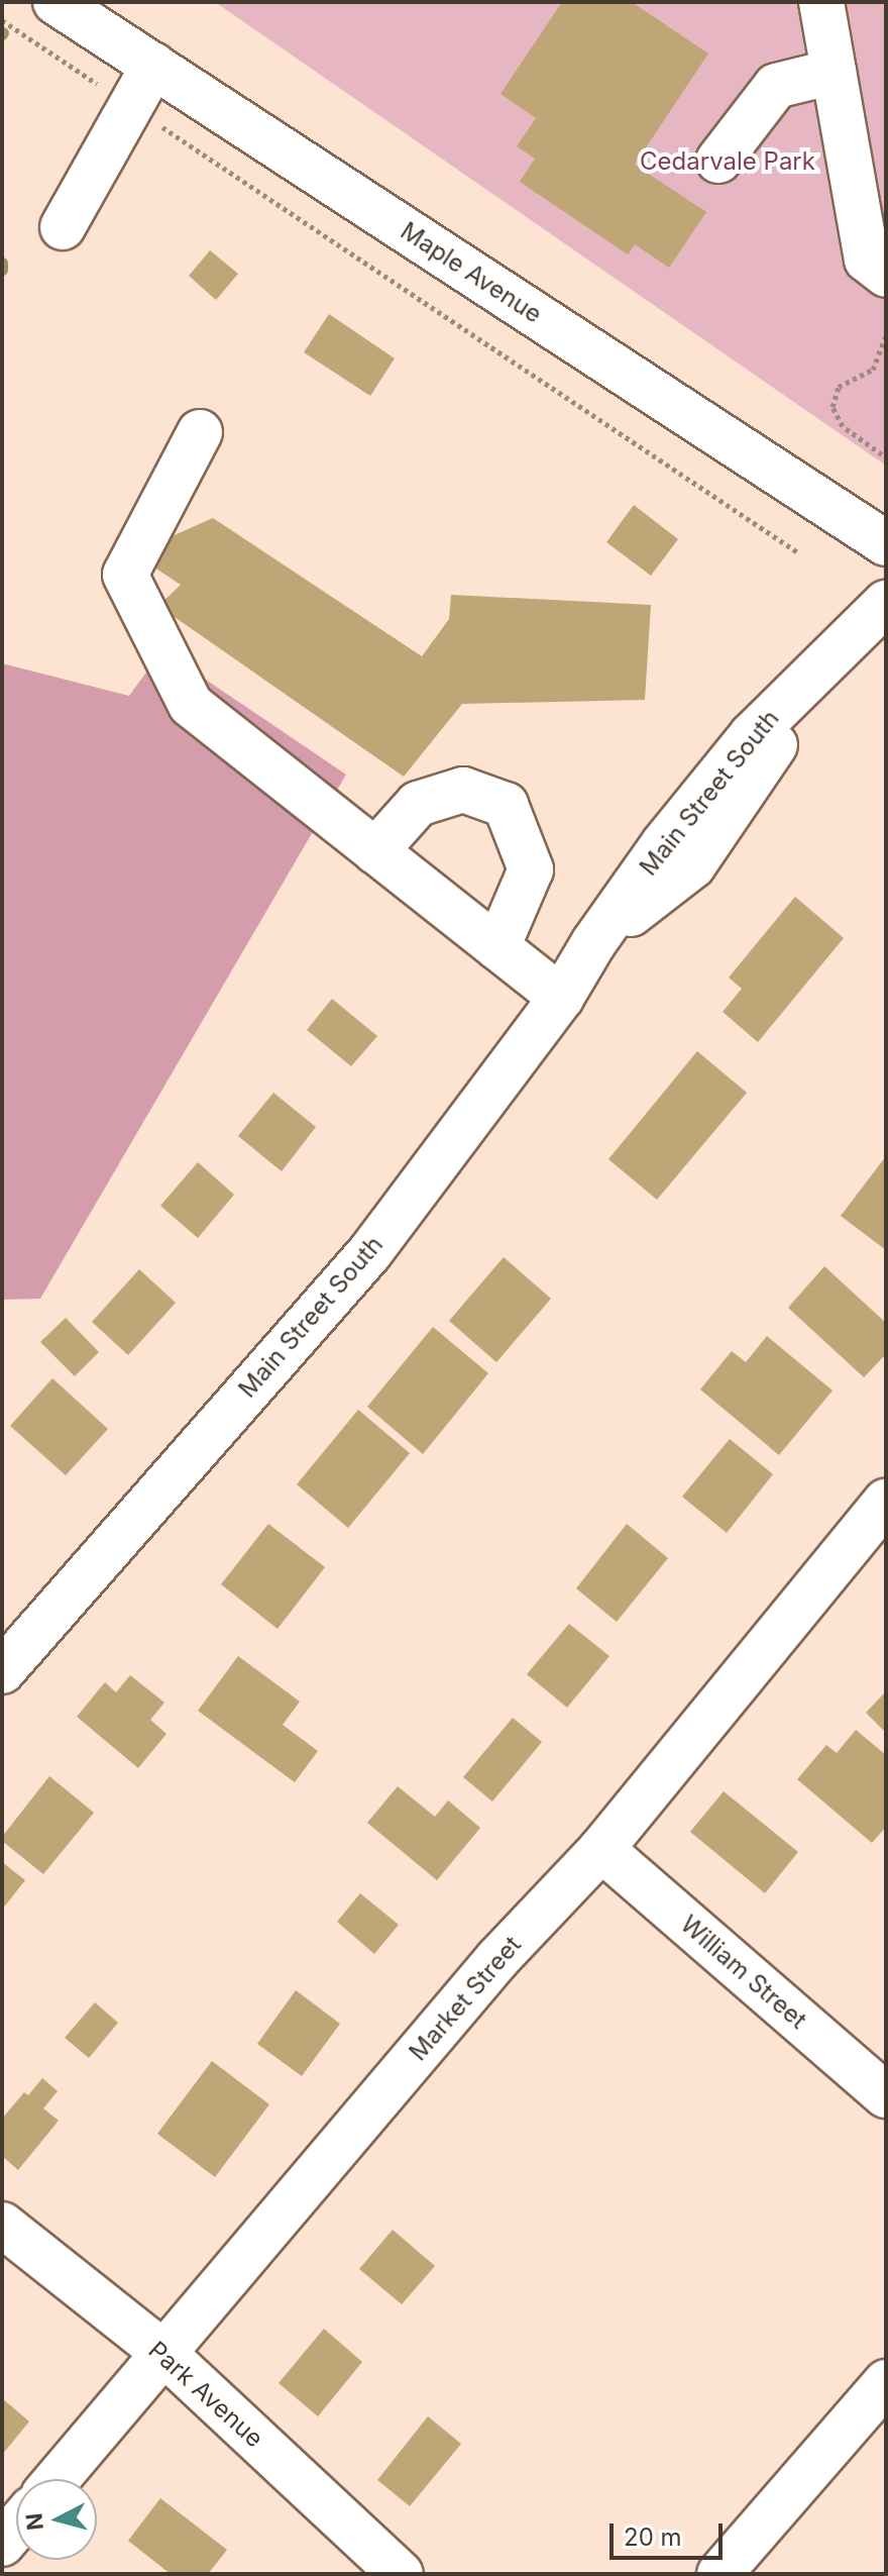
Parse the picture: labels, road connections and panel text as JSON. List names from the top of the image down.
{
  "streets": {
    "street": [
      "Maple Avenue",
      "Main Street South",
      "William Street",
      "Market Street",
      "Park Avenue"
    ]
  },
  "crossings": [
    ["William Street", "Market Street"],
    ["Market Street", "Park Avenue"]
  ],
  "parks": ["Cedarvale Park"],
  "scale_bar": "20 m",
  "north": "left"
}
